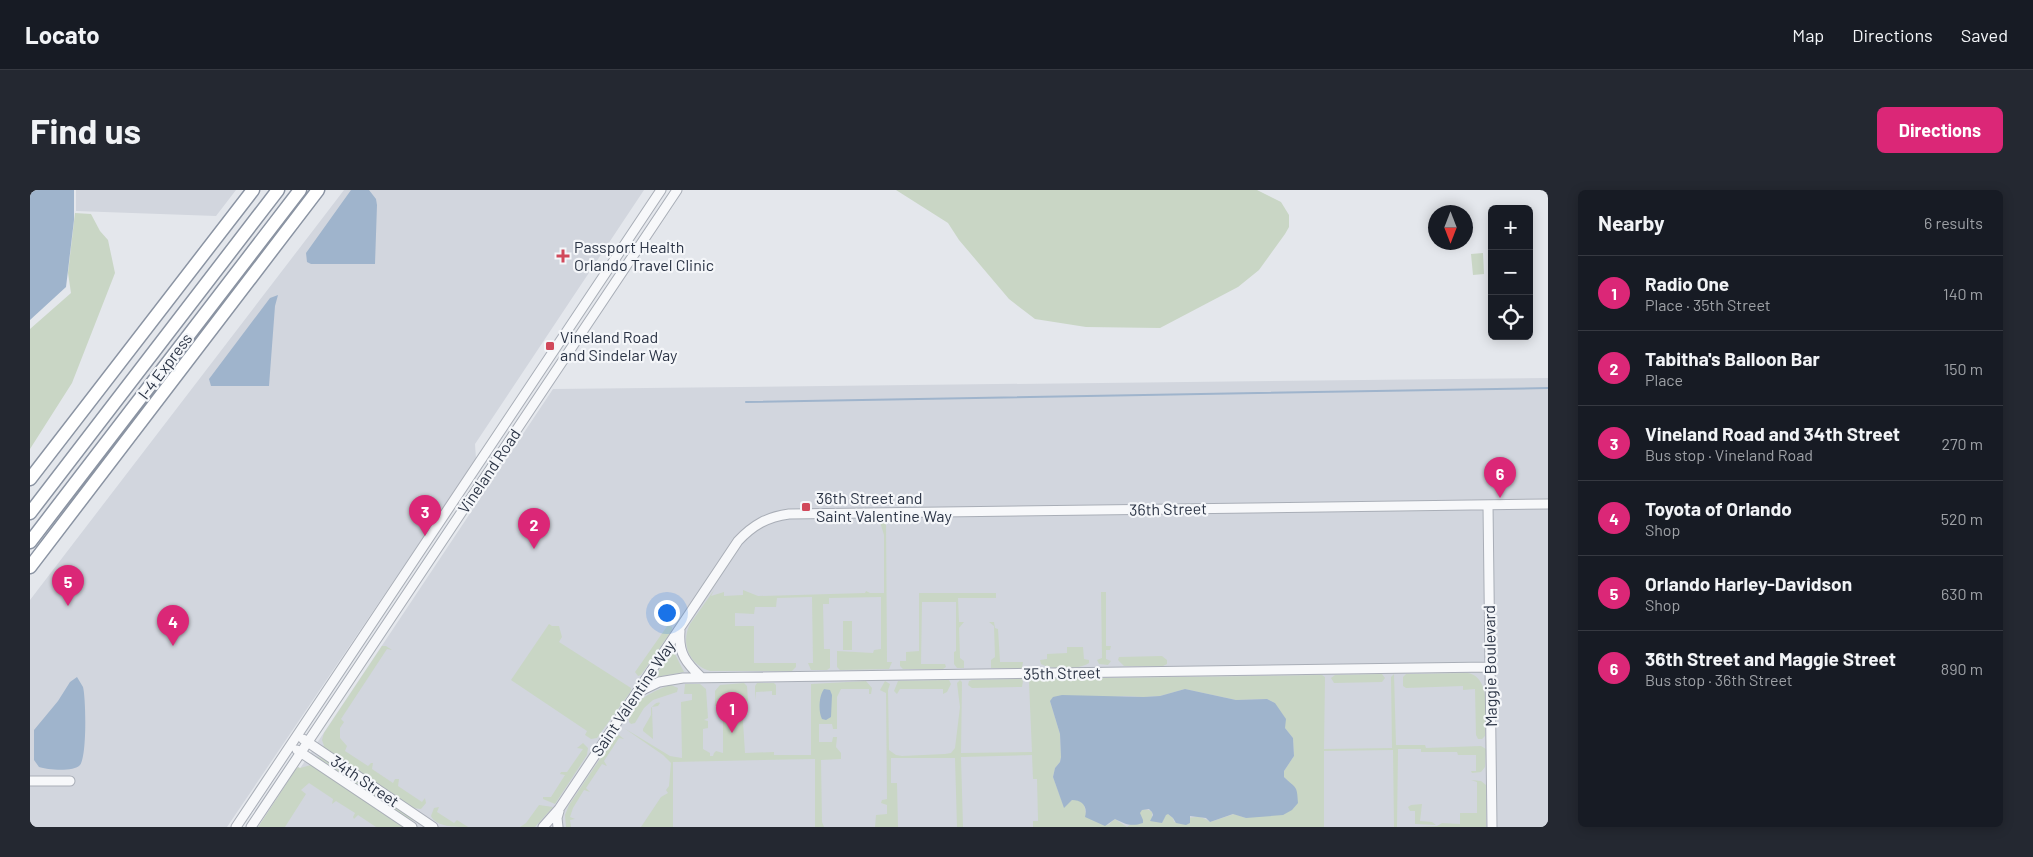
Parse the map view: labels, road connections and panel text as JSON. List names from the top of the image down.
{
  "streets": {
    "highway": ["I-4 Express"],
    "street": [
      "Vineland Road",
      "36th Street",
      "Maggie Boulevard",
      "35th Street",
      "Saint Valentine Way",
      "34th Street"
    ]
  },
  "crossings": [
    ["Vineland Road", "34th Street"],
    ["36th Street", "Maggie Boulevard"],
    ["36th Street", "Saint Valentine Way"],
    ["Maggie Boulevard", "35th Street"],
    ["35th Street", "Saint Valentine Way"]
  ],
  "places": {
    "health": ["Passport Health Orlando Travel Clinic"],
    "transit": ["Vineland Road and Sindelar Way", "36th Street and Saint Valentine Way"]
  },
  "north": "bottom",
  "page": {
    "header": "Locato",
    "nav": ["Map", "Directions", "Saved"],
    "buttons": "Directions",
    "title": "Find us",
    "heading": ["Nearby", "6 results"],
    "map_buttons": ["+", "−"],
    "list": [
      {
        "mark": "1",
        "name": "Radio One",
        "note": "Place · 35th Street",
        "value": "140 m"
      },
      {
        "mark": "2",
        "name": "Tabitha's Balloon Bar",
        "note": "Place",
        "value": "150 m"
      },
      {
        "mark": "3",
        "name": "Vineland Road and 34th Street",
        "note": "Bus stop · Vineland Road",
        "value": "270 m"
      },
      {
        "mark": "4",
        "name": "Toyota of Orlando",
        "note": "Shop",
        "value": "520 m"
      },
      {
        "mark": "5",
        "name": "Orlando Harley-Davidson",
        "note": "Shop",
        "value": "630 m"
      },
      {
        "mark": "6",
        "name": "36th Street and Maggie Street",
        "note": "Bus stop · 36th Street",
        "value": "890 m"
      }
    ],
    "pins": [
      "6",
      "3",
      "2",
      "5",
      "4",
      "1"
    ]
  }
}
